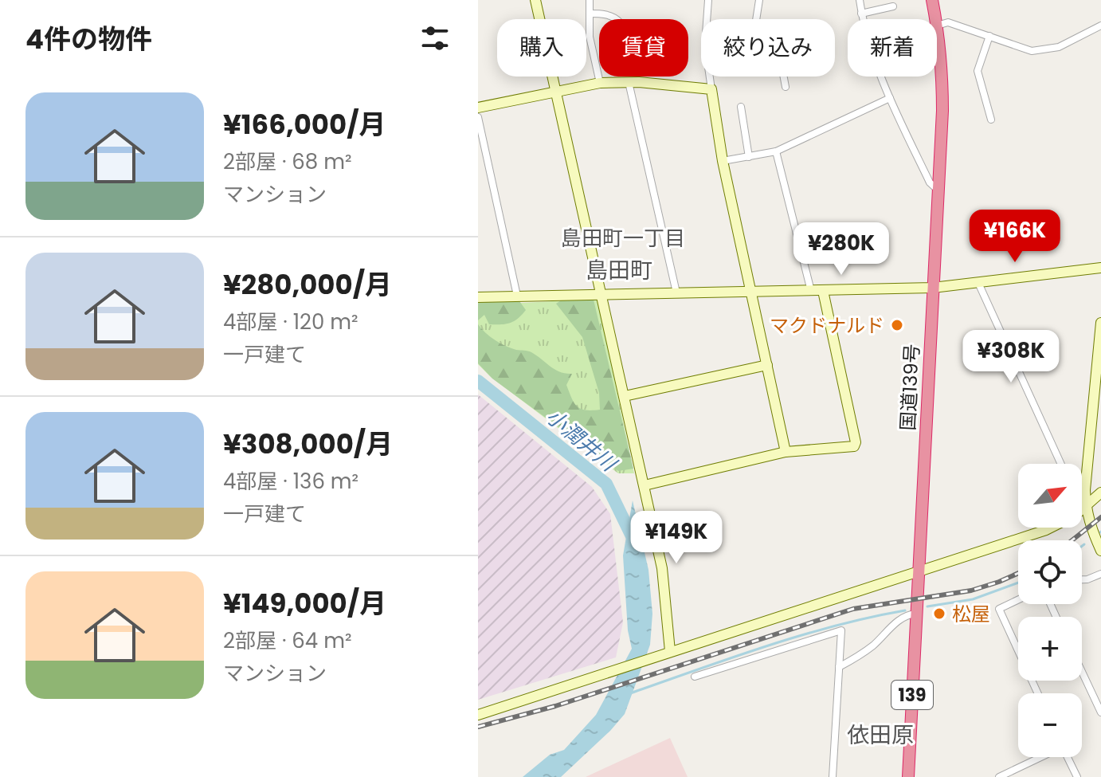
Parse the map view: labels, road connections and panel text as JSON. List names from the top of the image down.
{
  "streets": {
    "highway": ["国道139号", "139"]
  },
  "districts": ["島田町一丁目", "島田町", "依田原"],
  "water": ["小潤井川"],
  "places": ["マクドナルド", "松屋"],
  "north": "top right",
  "page": {
    "heading": "4件の物件",
    "chip": [
      "購入",
      "賃貸",
      "絞り込み",
      "新着"
    ],
    "list": [
      {
        "name": "¥166,000/月",
        "note": "2部屋 · 68 m² · マンション"
      },
      {
        "name": "¥280,000/月",
        "note": "4部屋 · 120 m² · 一戸建て"
      },
      {
        "name": "¥308,000/月",
        "note": "4部屋 · 136 m² · 一戸建て"
      },
      {
        "name": "¥149,000/月",
        "note": "2部屋 · 64 m² · マンション"
      }
    ],
    "price": [
      "¥166K",
      "¥280K",
      "¥308K",
      "¥149K"
    ],
    "map_buttons": ["+", "−"]
  }
}
